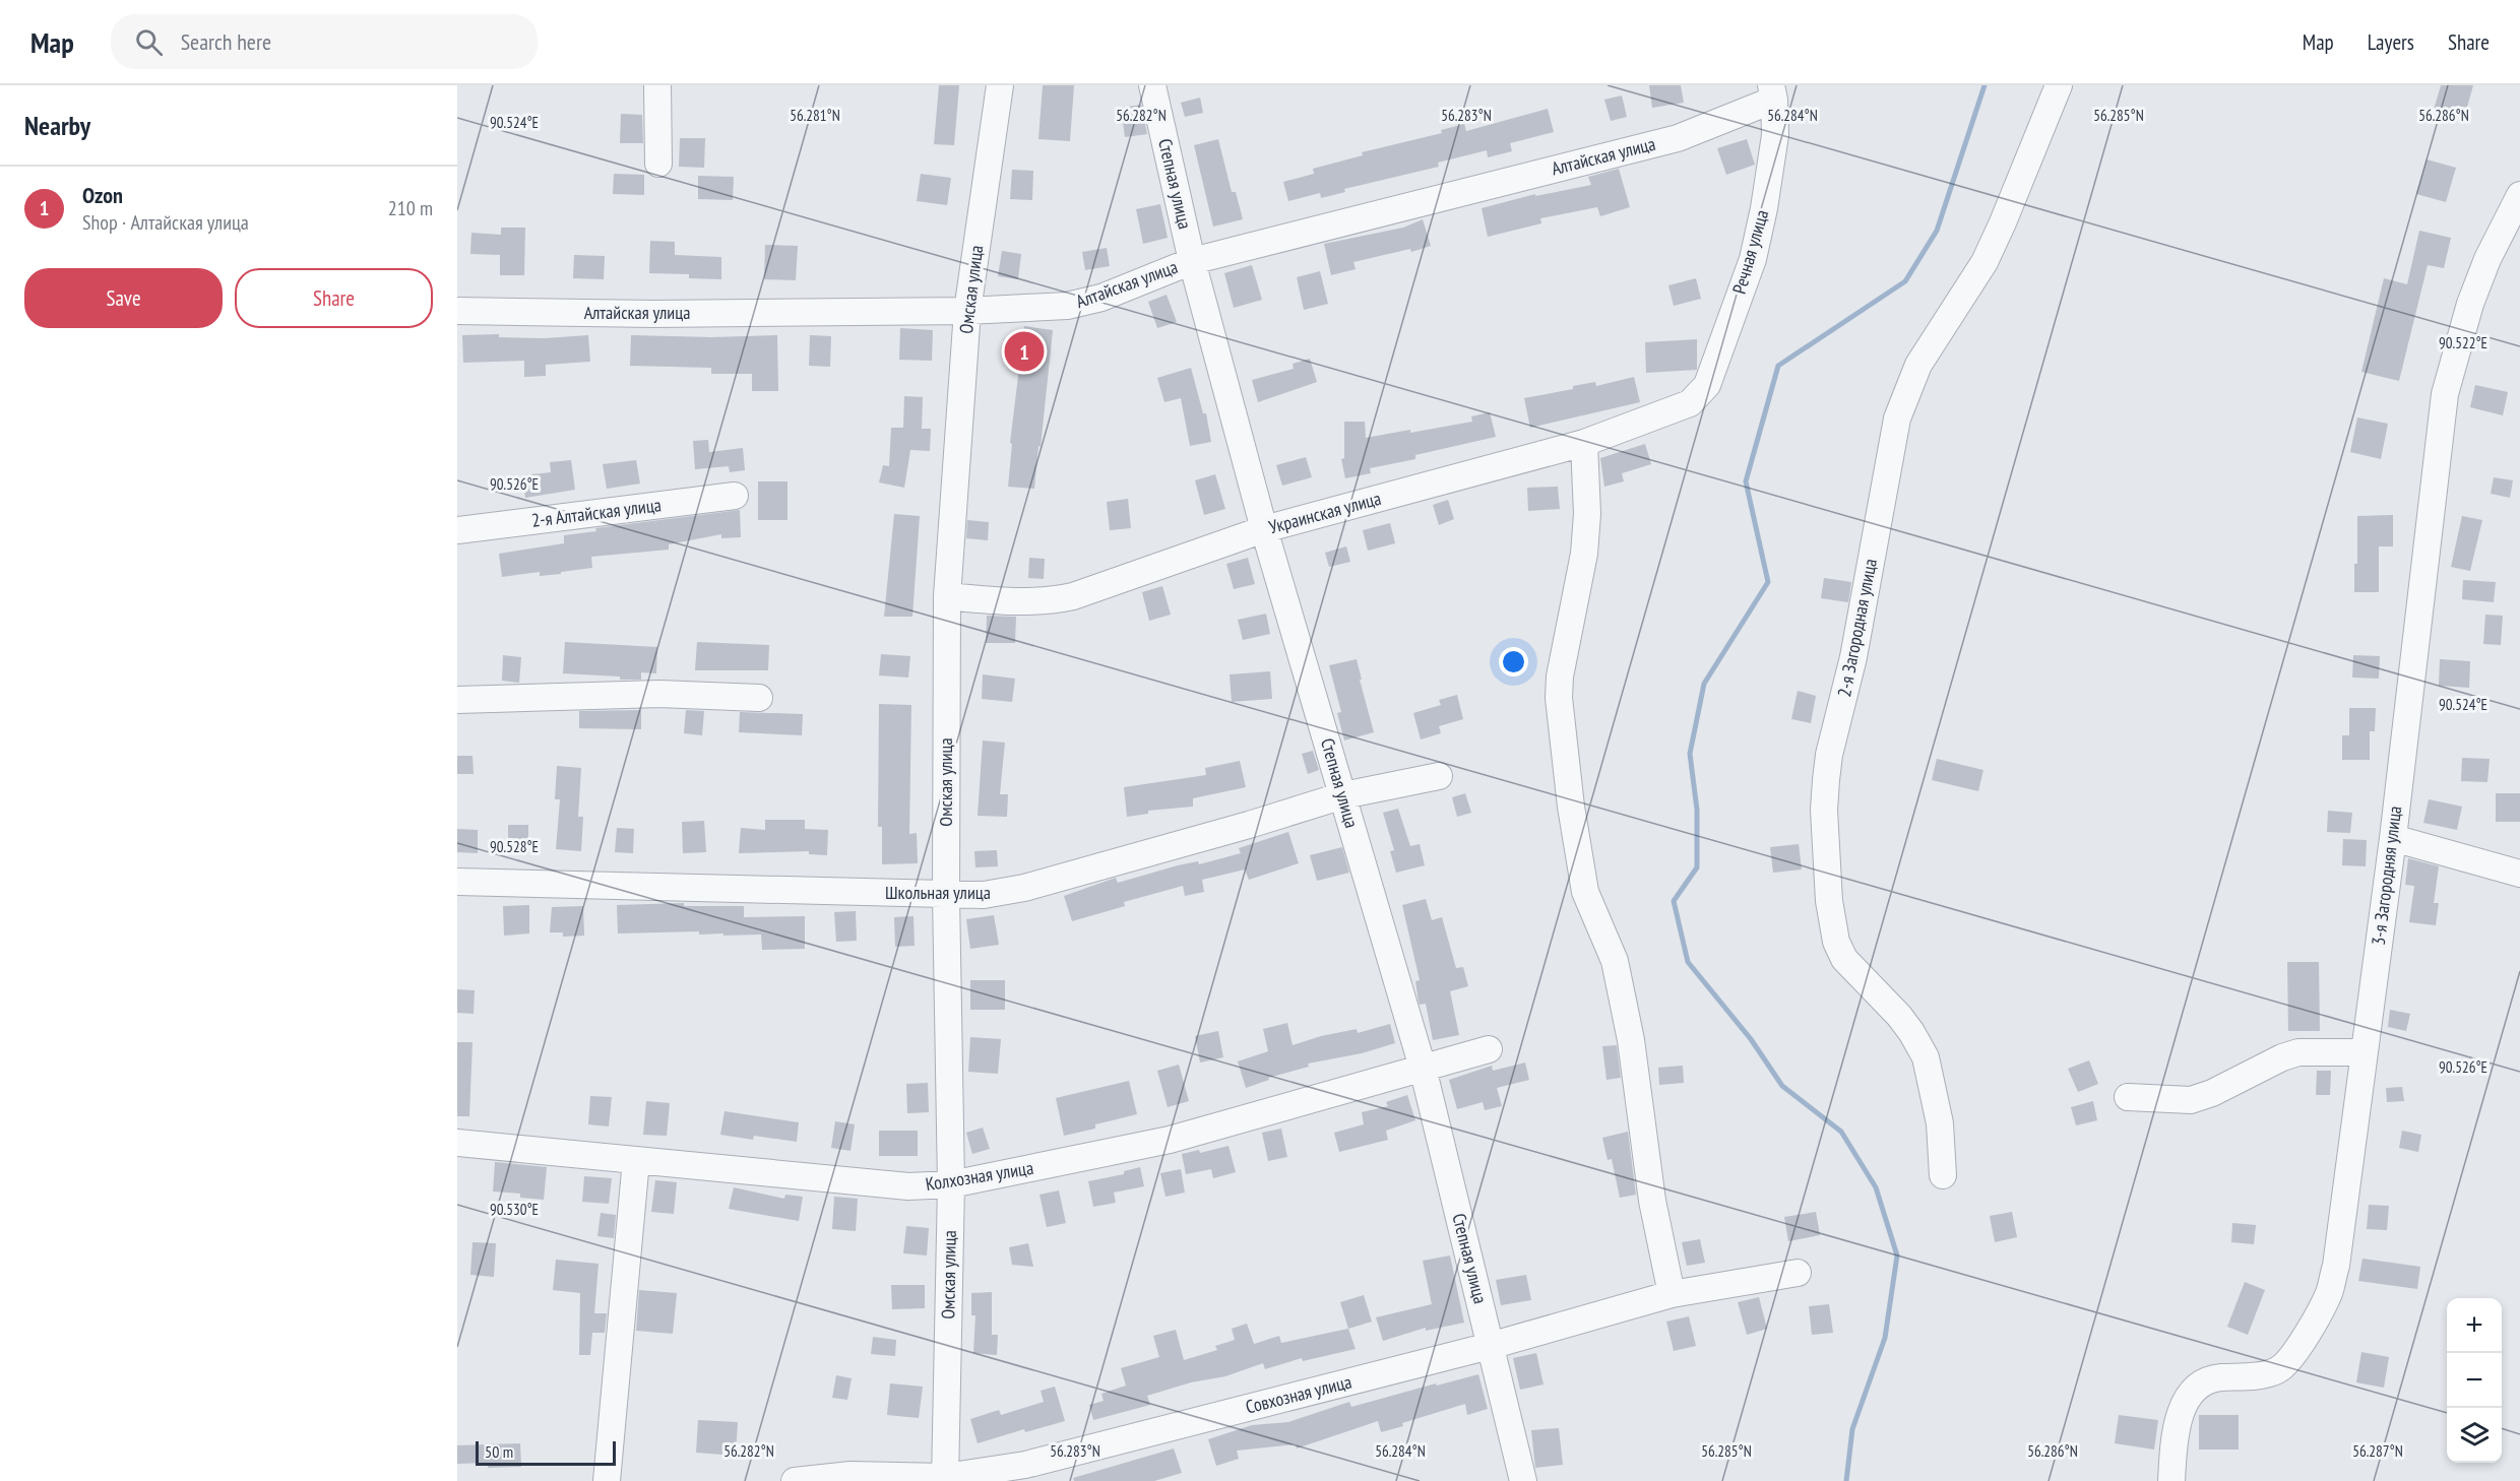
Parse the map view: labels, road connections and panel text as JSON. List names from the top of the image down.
{
  "streets": {
    "street": [
      "Алтайская улица",
      "Степная улица",
      "Речная улица",
      "Омская улица",
      "2-я Алтайская улица",
      "Украинская улица",
      "2-я Загородная улица",
      "3-я Загородняя улица",
      "Школьная улица",
      "Колхозная улица",
      "Совхозная улица"
    ]
  },
  "crossings": [
    ["Алтайская улица", "Степная улица"],
    ["Алтайская улица", "Речная улица"],
    ["Алтайская улица", "Омская улица"],
    ["Степная улица", "Украинская улица"],
    ["Степная улица", "Школьная улица"],
    ["Степная улица", "Колхозная улица"],
    ["Степная улица", "Совхозная улица"],
    ["Речная улица", "Украинская улица"],
    ["Омская улица", "Украинская улица"],
    ["Омская улица", "Школьная улица"],
    ["Омская улица", "Колхозная улица"],
    ["Омская улица", "Совхозная улица"]
  ],
  "scale_bar": "50 m",
  "page": {
    "header": "Map",
    "search": "Search here",
    "nav": ["Map", "Layers", "Share"],
    "heading": "Nearby",
    "list": [
      {
        "mark": "1",
        "name": "Ozon",
        "note": "Shop · Алтайская улица",
        "value": "210 m"
      }
    ],
    "buttons": ["Save", "Share"],
    "pins": "1",
    "map_buttons": ["+", "−"],
    "scale": "50 m"
  },
  "coordinates": [
    "56.281°N",
    "56.282°N",
    "56.283°N",
    "56.284°N",
    "56.285°N",
    "56.286°N",
    "90.524°E",
    "90.522°E",
    "90.526°E",
    "90.528°E",
    "90.530°E",
    "56.287°N"
  ]
}
